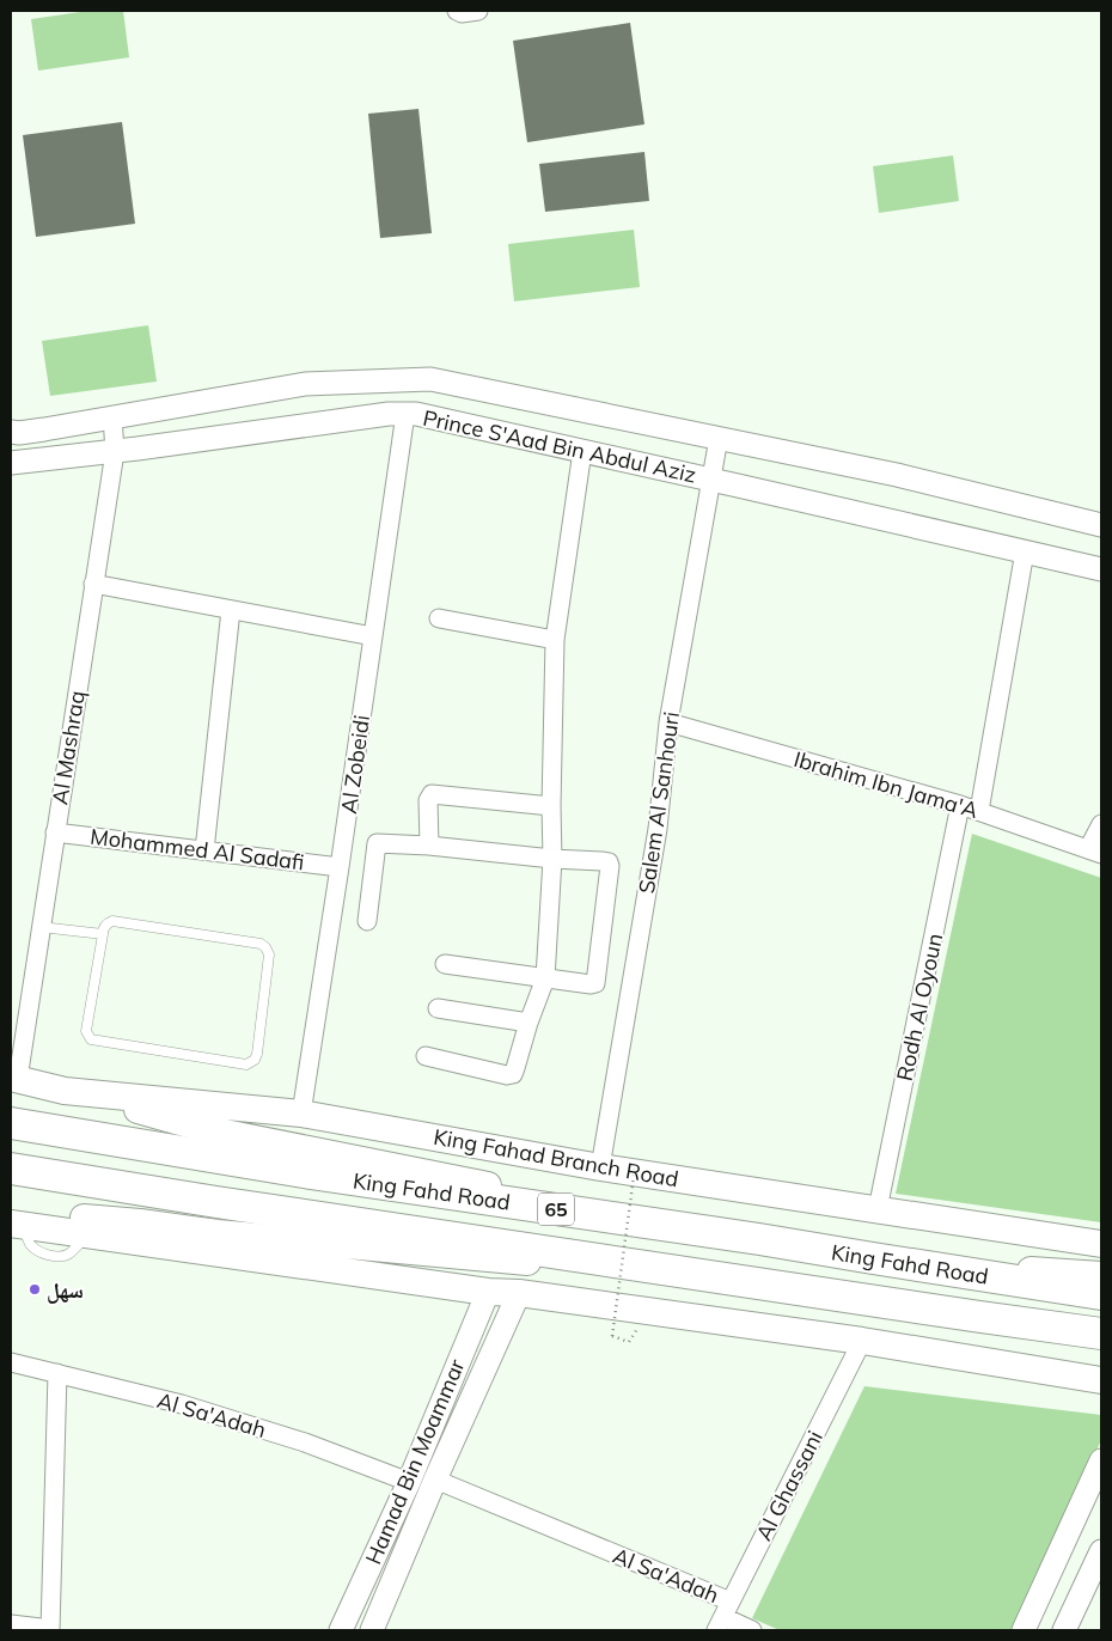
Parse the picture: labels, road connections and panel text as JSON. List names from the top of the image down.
{
  "streets": {
    "highway": ["King Fahd Road", "65"],
    "main road": ["King Fahad Branch Road"],
    "street": [
      "Prince S'Aad Bin Abdul Aziz",
      "Al Mashraq",
      "Al Zobeidi",
      "Ibrahim Ibn Jama'A",
      "Salem Al Sanhouri",
      "Mohammed Al Sadafi",
      "Rodh Al Oyoun",
      "Al Sa'Adah",
      "Hamad Bin Moammar",
      "Al Ghassani"
    ]
  },
  "crossings": [
    ["Prince S'Aad Bin Abdul Aziz", "Al Mashraq"],
    ["Prince S'Aad Bin Abdul Aziz", "Al Zobeidi"],
    ["Prince S'Aad Bin Abdul Aziz", "Salem Al Sanhouri"],
    ["Al Mashraq", "Mohammed Al Sadafi"],
    ["Al Mashraq", "King Fahad Branch Road"],
    ["Al Zobeidi", "Mohammed Al Sadafi"],
    ["Al Zobeidi", "King Fahad Branch Road"],
    ["Ibrahim Ibn Jama'A", "Salem Al Sanhouri"],
    ["Ibrahim Ibn Jama'A", "Rodh Al Oyoun"],
    ["Salem Al Sanhouri", "King Fahad Branch Road"],
    ["Rodh Al Oyoun", "King Fahad Branch Road"],
    ["Al Sa'Adah", "Hamad Bin Moammar"],
    ["Al Sa'Adah", "Al Ghassani"]
  ],
  "places": ["سهل"]
}
